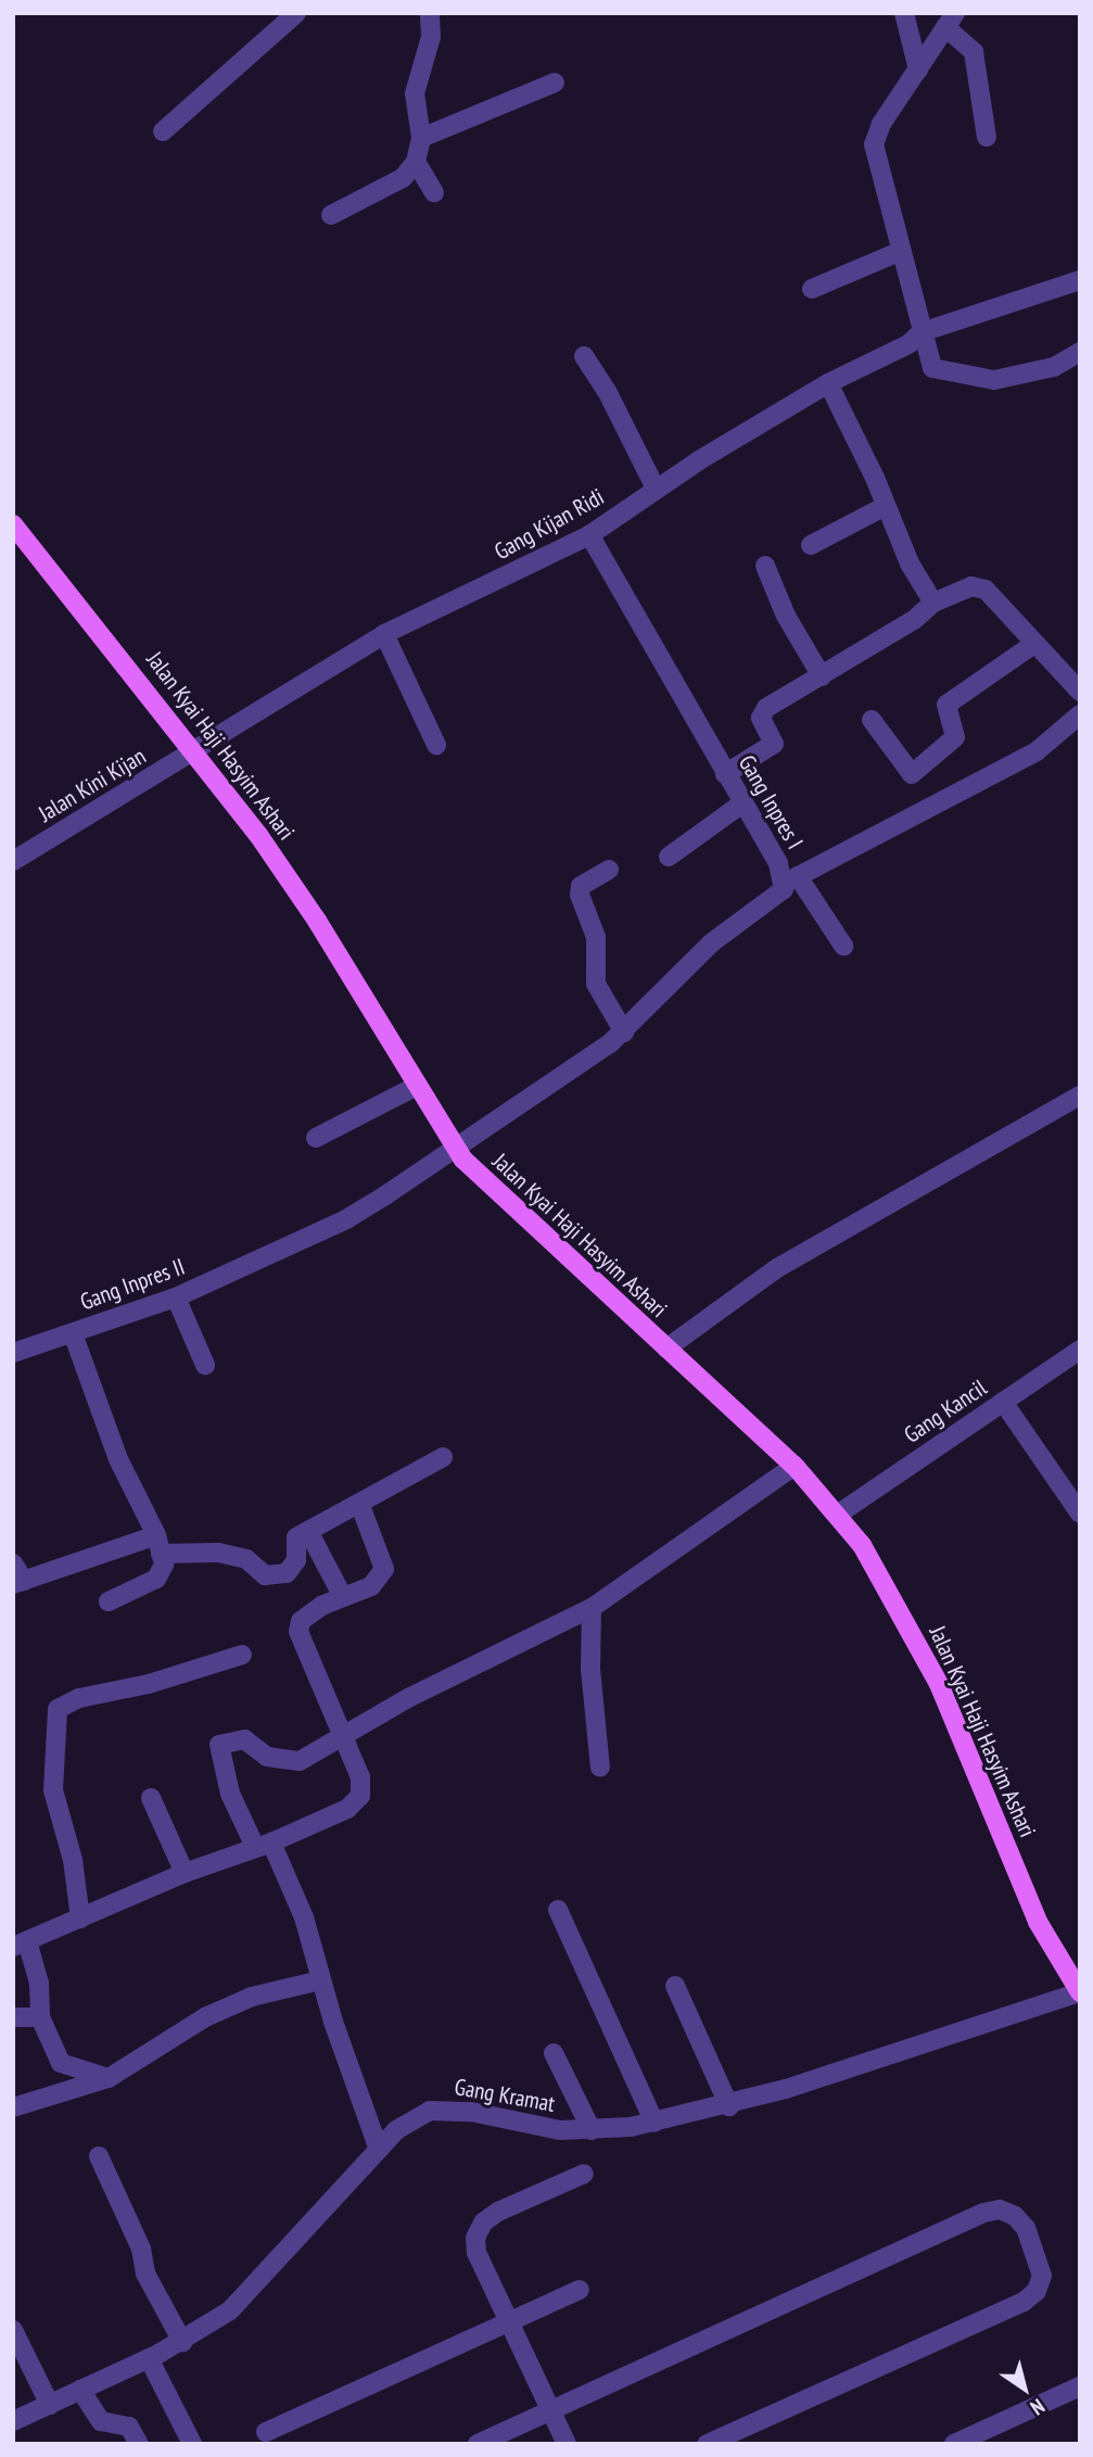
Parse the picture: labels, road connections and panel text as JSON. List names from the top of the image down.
{
  "streets": {
    "main road": ["Jalan Kyai Haji Hasyim Ashari"],
    "street": [
      "Gang Kijan Ridi",
      "Jalan Kini Kijan",
      "Gang Inpres I",
      "Gang Inpres II",
      "Gang Kancil",
      "Gang Kramat"
    ]
  },
  "crossings": [
    ["Gang Kijan Ridi", "Jalan Kyai Haji Hasyim Ashari"],
    ["Gang Kijan Ridi", "Jalan Kini Kijan"],
    ["Gang Kijan Ridi", "Gang Inpres I"],
    ["Jalan Kyai Haji Hasyim Ashari", "Jalan Kini Kijan"],
    ["Jalan Kyai Haji Hasyim Ashari", "Gang Inpres I"],
    ["Jalan Kyai Haji Hasyim Ashari", "Gang Inpres II"],
    ["Jalan Kyai Haji Hasyim Ashari", "Gang Kancil"],
    ["Jalan Kyai Haji Hasyim Ashari", "Gang Kramat"],
    ["Gang Inpres I", "Gang Inpres II"]
  ],
  "north": "bottom right"
}
